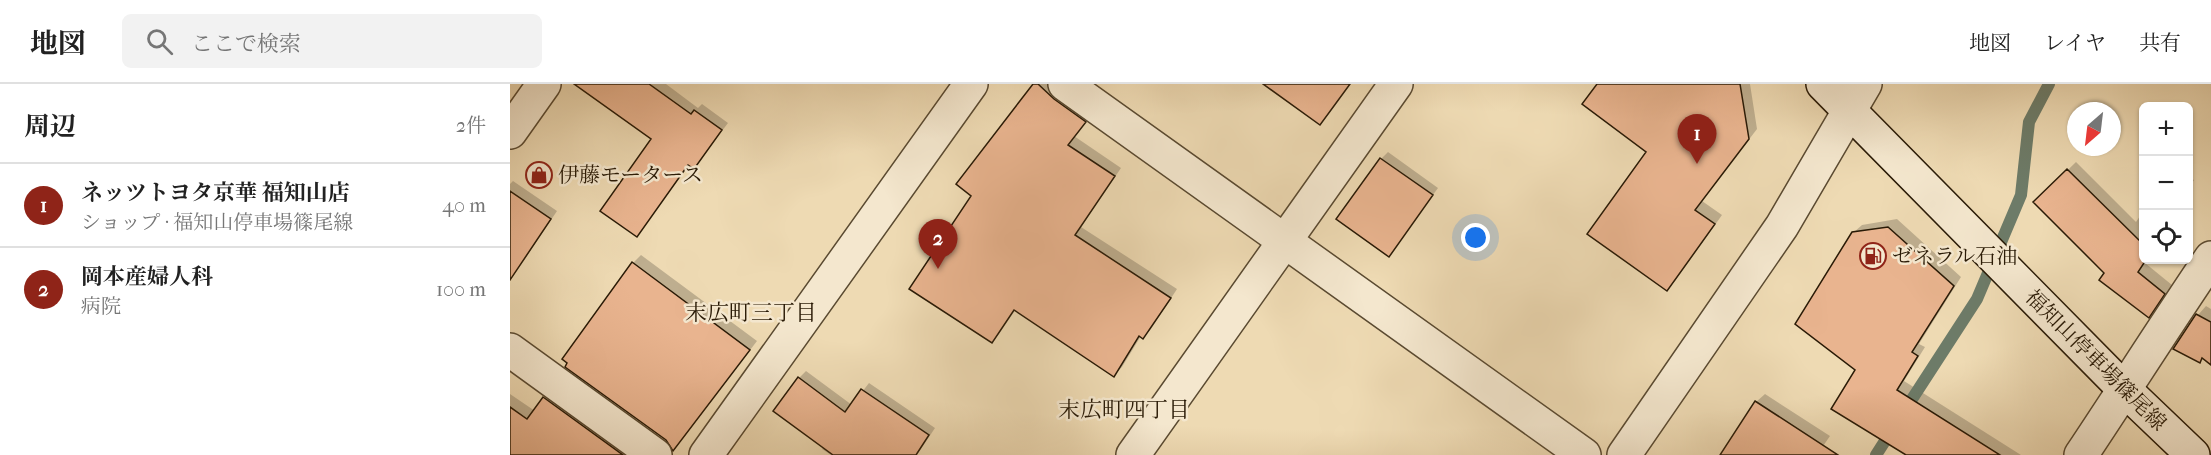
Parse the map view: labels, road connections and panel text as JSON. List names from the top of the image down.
{
  "streets": {
    "street": ["福知山停車場篠尾線"]
  },
  "districts": ["末広町三丁目", "末広町四丁目"],
  "places": {
    "shop": ["伊藤モータース"],
    "fuel station": ["ゼネラル石油"]
  },
  "north": "bottom left",
  "page": {
    "header": "地図",
    "search": "ここで検索",
    "nav": ["地図", "レイヤ", "共有"],
    "heading": ["周辺", "2件"],
    "map_buttons": ["+", "−"],
    "pins": ["1", "2"],
    "list": [
      {
        "mark": "1",
        "name": "ネッツトヨタ京華 福知山店",
        "note": "ショップ · 福知山停車場篠尾線",
        "value": "40 m"
      },
      {
        "mark": "2",
        "name": "岡本産婦人科",
        "note": "病院",
        "value": "100 m"
      }
    ]
  }
}
